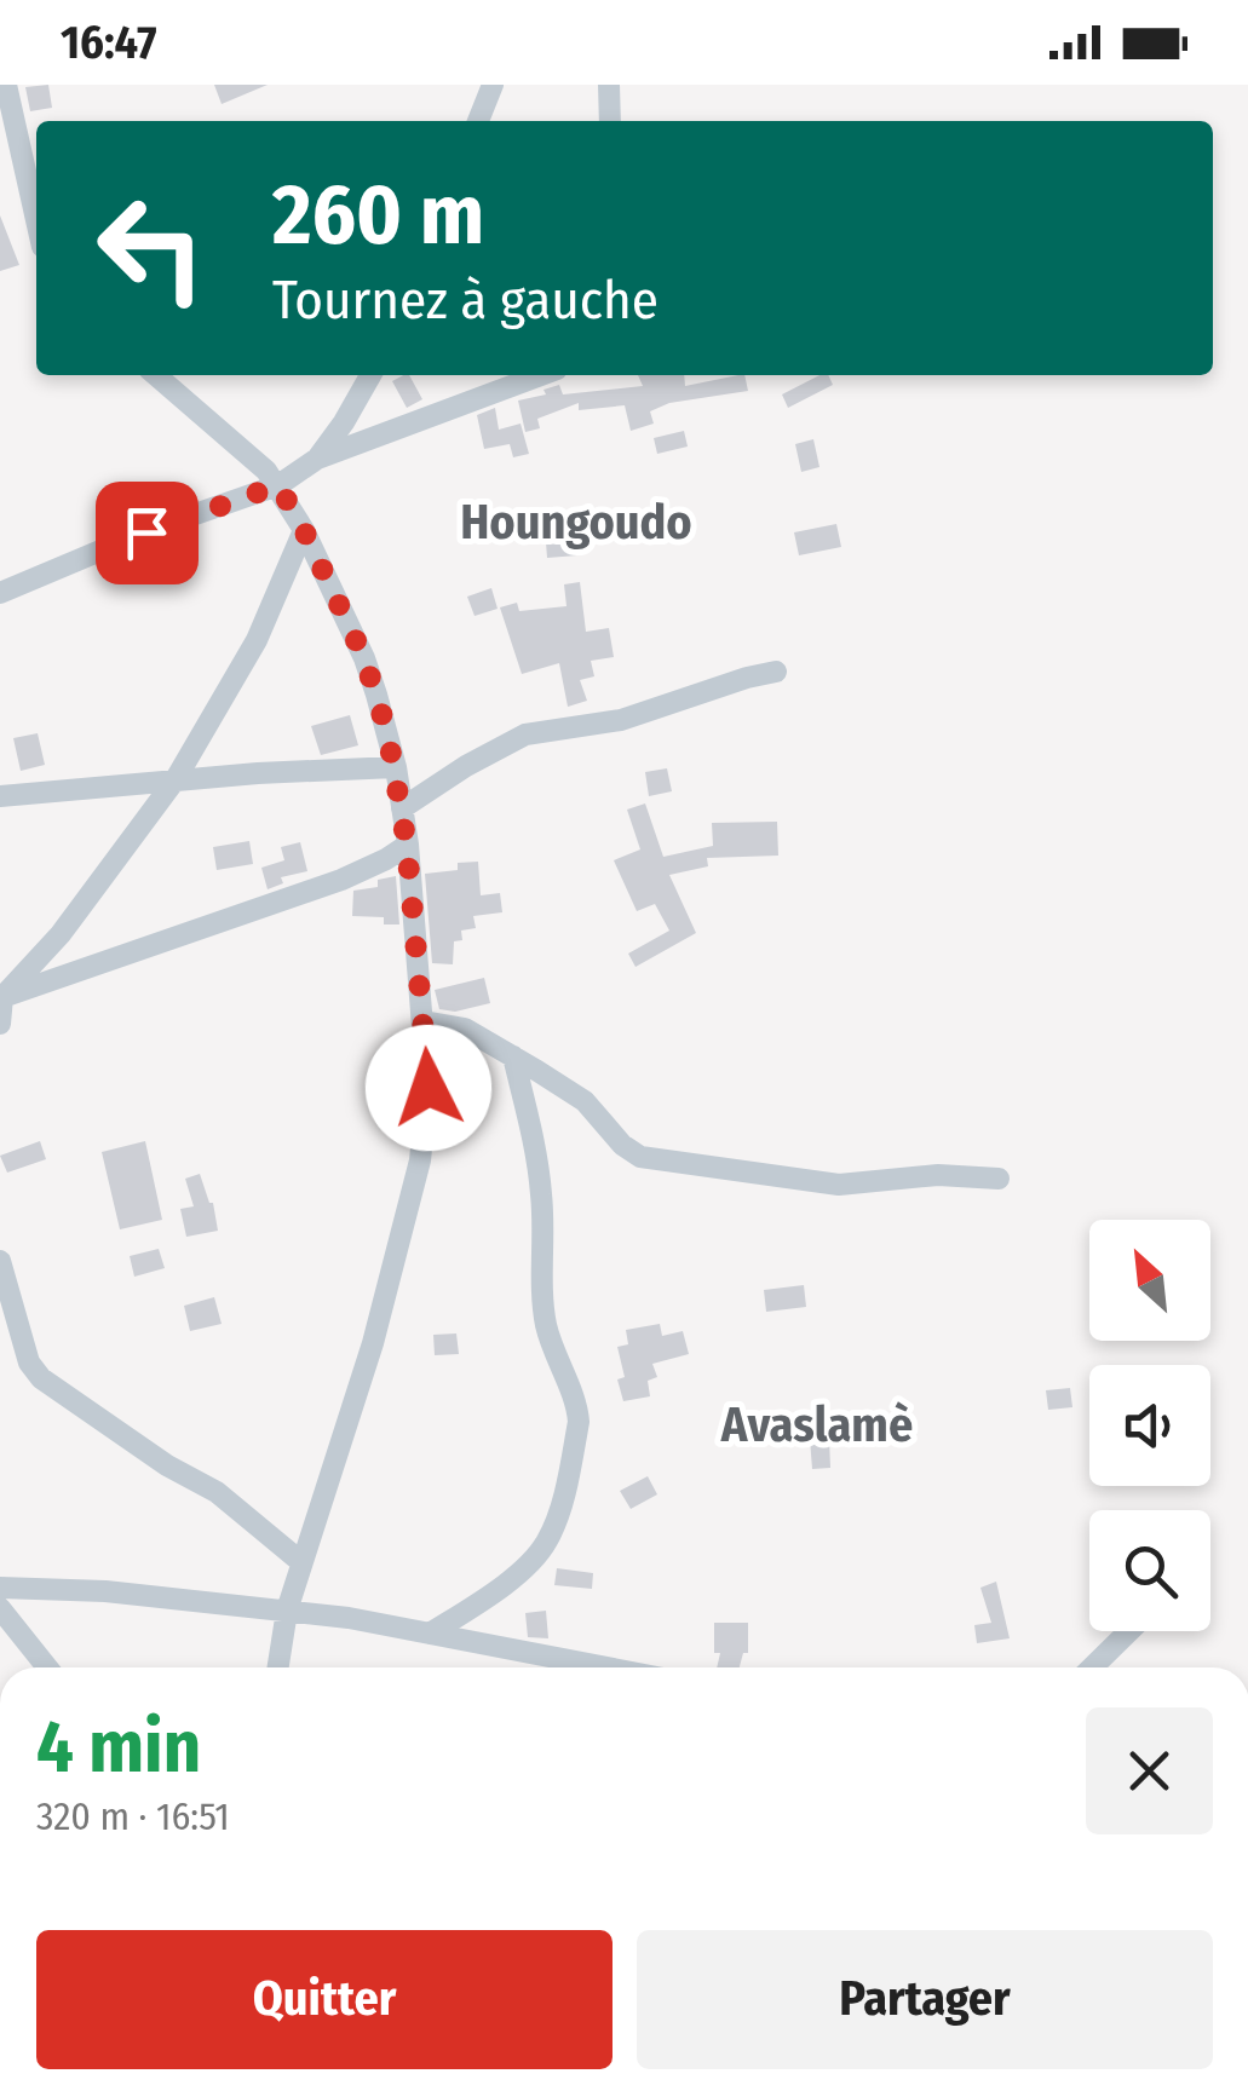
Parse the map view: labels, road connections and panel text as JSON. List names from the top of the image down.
{
  "districts": ["Houngoudo", "Avaslamè"],
  "north": "top left",
  "page": {
    "status": "16:47",
    "turn": ["260 m", "Tournez à gauche"],
    "heading": ["4 min", "320 m · 16:51"],
    "buttons": ["Quitter", "Partager"]
  }
}
